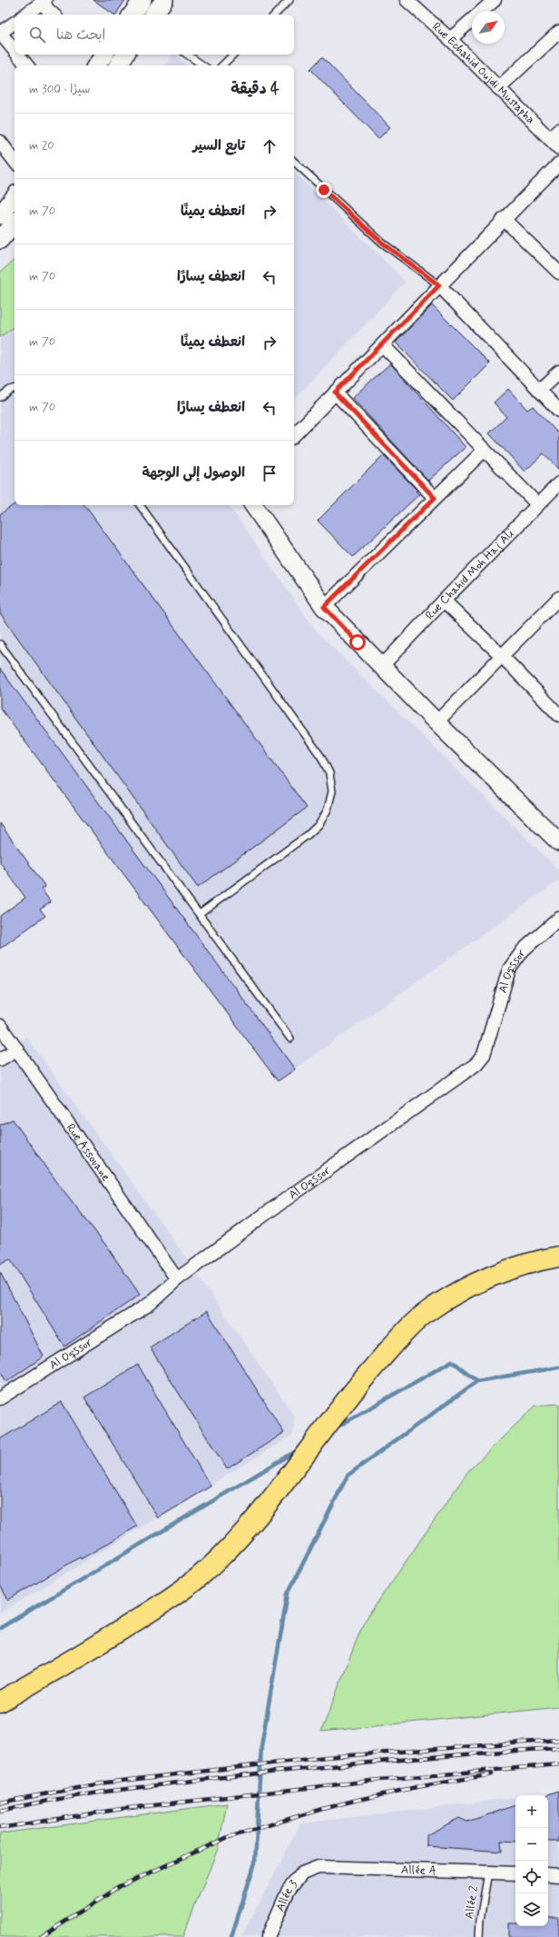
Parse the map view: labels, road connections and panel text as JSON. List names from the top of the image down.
{
  "streets": {
    "street": [
      "Rue Echahid Oujdi Mustapha",
      "Rue Chahid Moh Haj Ali",
      "Al Oqssor",
      "Rue Assouane",
      "Allée A",
      "Allée 3"
    ],
    "lane": ["Allée 2"]
  },
  "crossings": [
    ["Al Oqssor", "Rue Assouane"],
    ["Allée A", "Allée 3"],
    ["Allée A", "Allée 2"]
  ],
  "north": "top right",
  "page": {
    "search": "ابحث هنا",
    "heading": ["4 دقيقة", "سيرًا · 300 m"],
    "list": [
      ["تابع السير", "20 m"],
      ["انعطف يمينًا", "70 m"],
      ["انعطف يسارًا", "70 m"],
      ["انعطف يمينًا", "70 m"],
      ["انعطف يسارًا", "70 m"],
      "الوصول إلى الوجهة"
    ],
    "map_buttons": ["+", "−"]
  }
}
